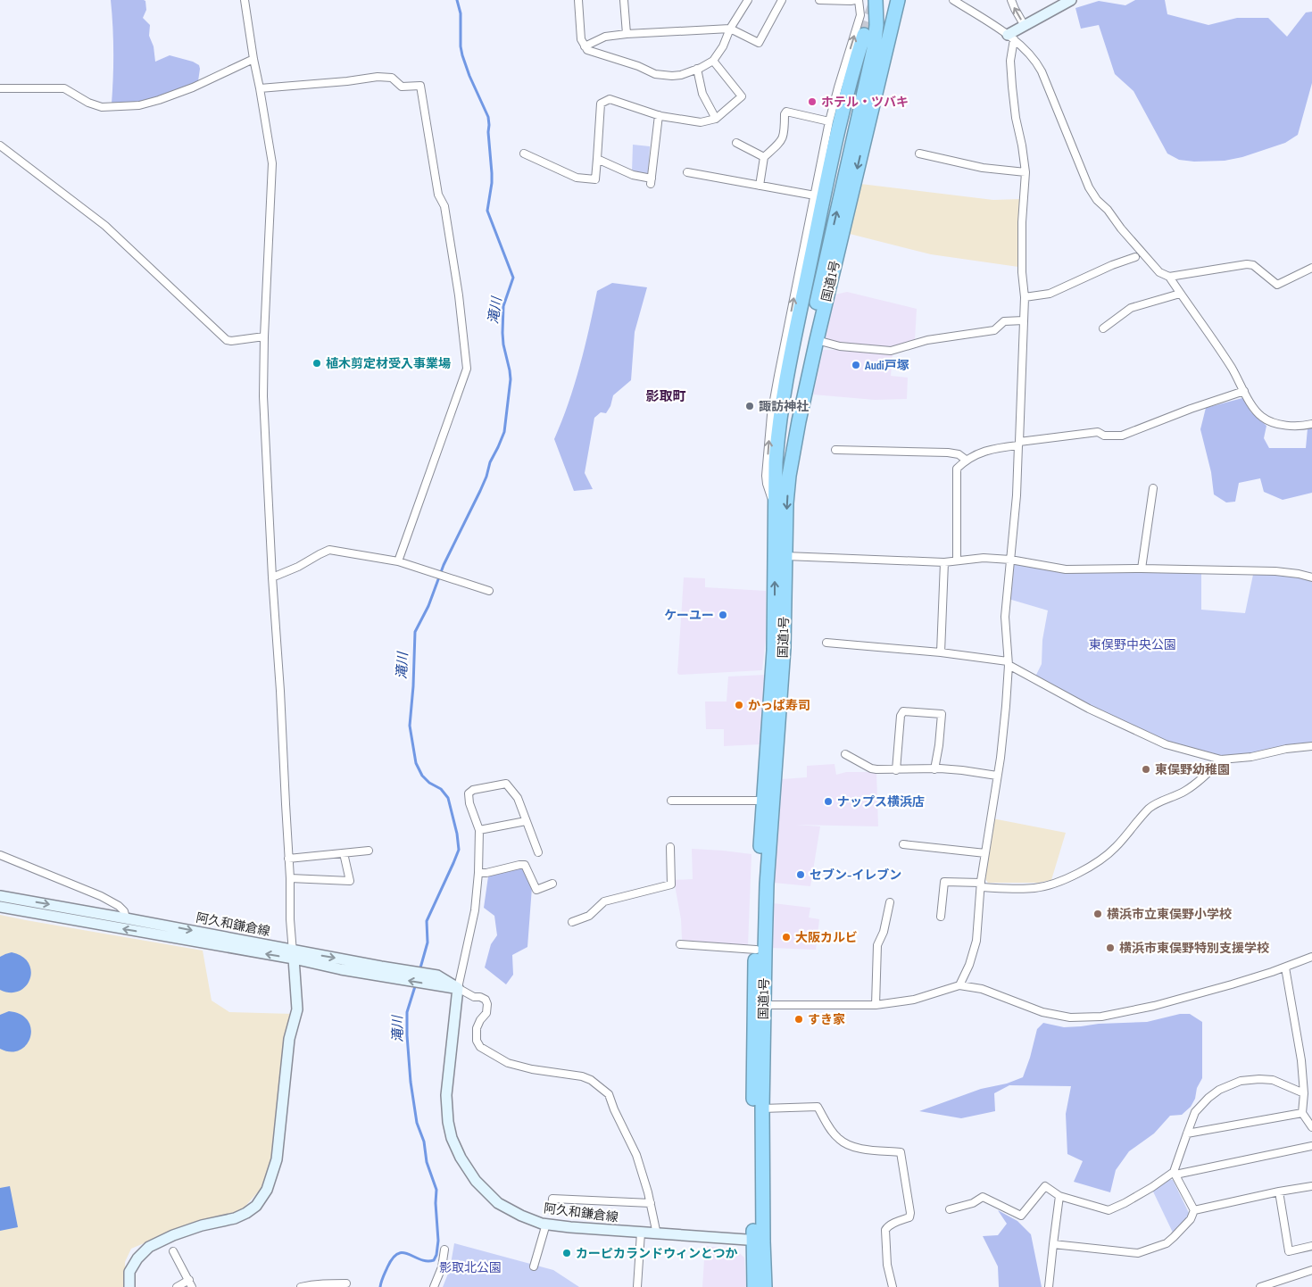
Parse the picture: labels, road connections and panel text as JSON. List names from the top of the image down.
{
  "streets": {
    "highway": ["国道1号"],
    "main road": ["阿久和鎌倉線"]
  },
  "crossings": [
    ["国道1号", "阿久和鎌倉線"]
  ],
  "districts": ["影取町"],
  "water": ["滝川"],
  "parks": ["東俣野中央公園", "影取北公園"],
  "places": [
    "ホテル・ツバキ",
    "植木剪定材受入事業場",
    "Audi戸塚",
    "諏訪神社",
    "ケーユー",
    "かっぱ寿司",
    "東俣野幼稚園",
    "ナップス横浜店",
    "セブン-イレブン",
    "横浜市立東俣野小学校",
    "大阪カルビ",
    "横浜市東俣野特別支援学校",
    "すき家",
    "カーピカランドウィンとつか"
  ]
}
